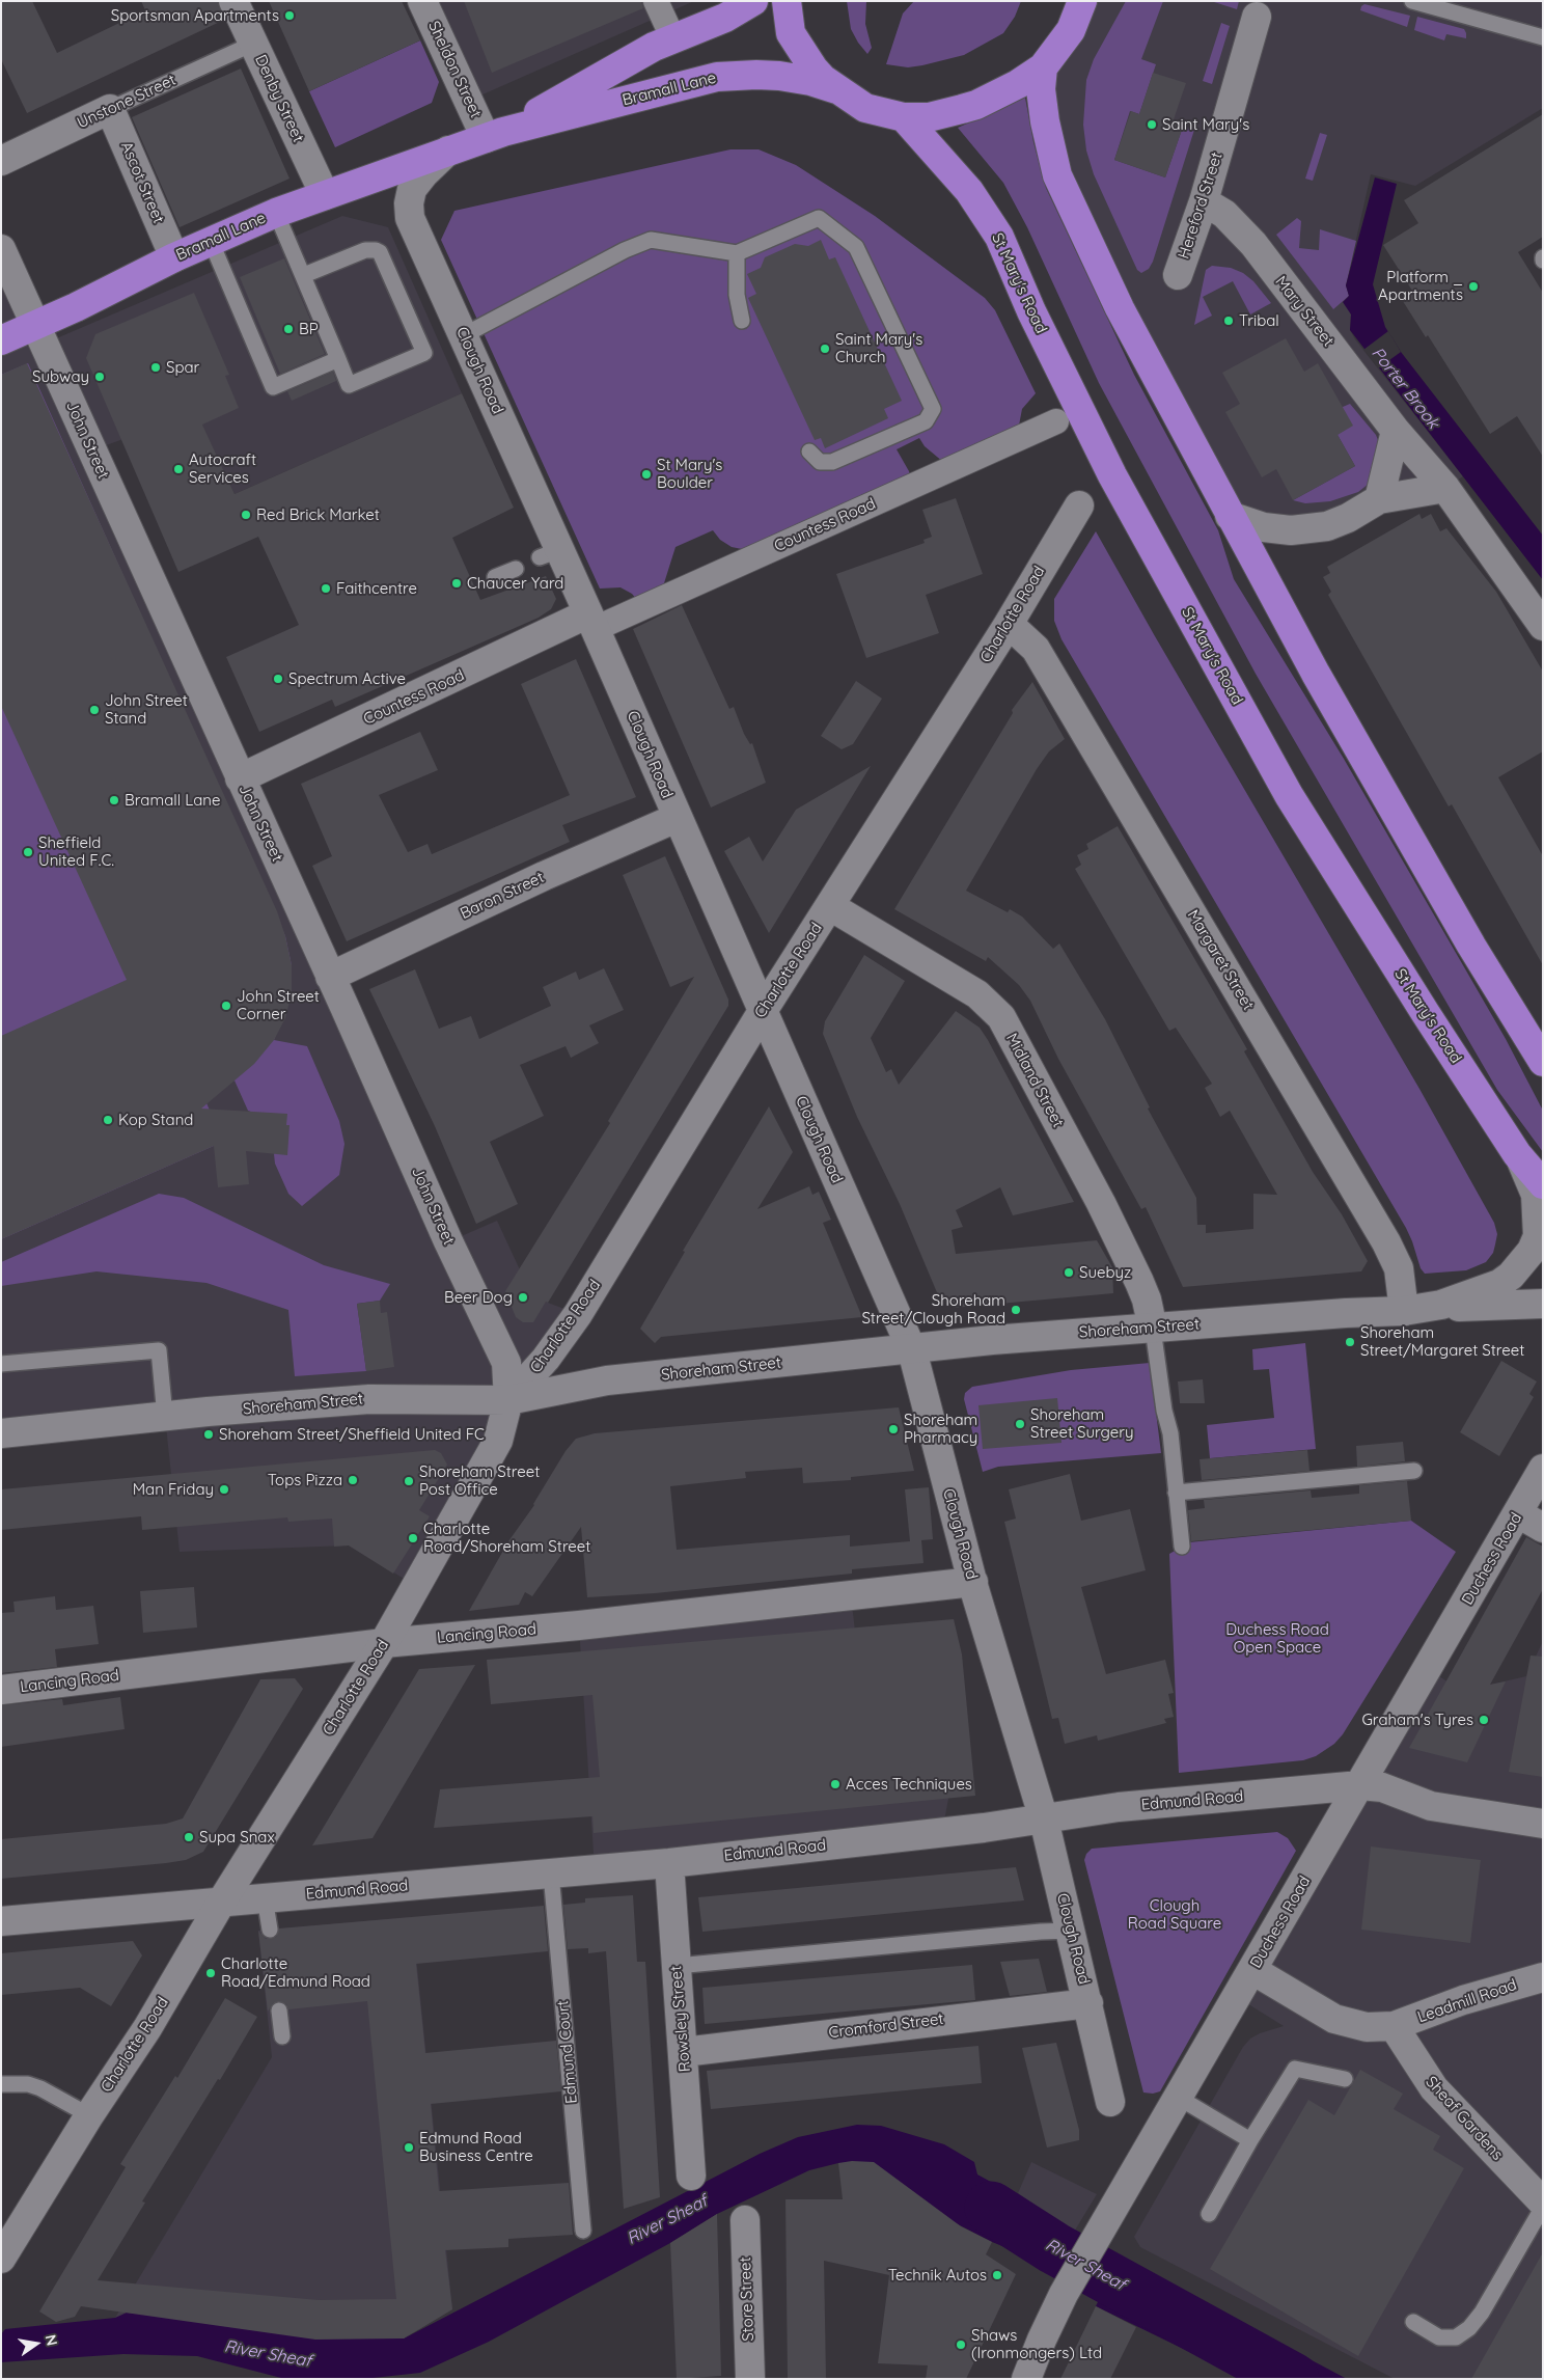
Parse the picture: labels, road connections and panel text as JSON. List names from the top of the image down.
{
  "streets": {
    "highway": ["Bramall Lane", "St Mary's Road"],
    "street": [
      "Sheldon Street",
      "Denby Street",
      "Unstone Street",
      "Ascot Street",
      "Hereford Street",
      "Mary Street",
      "Clough Road",
      "John Street",
      "Countess Road",
      "Charlotte Road",
      "Baron Street",
      "Margaret Street",
      "Midland Street",
      "Shoreham Street",
      "Duchess Road",
      "Lancing Road",
      "Edmund Road",
      "Leadmill Road",
      "Rowsley Street",
      "Cromford Street",
      "Sheaf Gardens",
      "Store Street"
    ],
    "lane": ["Edmund Court"]
  },
  "crossings": [
    ["Sheldon Street", "Bramall Lane"],
    ["Bramall Lane", "Denby Street"],
    ["Bramall Lane", "Ascot Street"],
    ["Bramall Lane", "Clough Road"],
    ["Bramall Lane", "John Street"],
    ["Denby Street", "Unstone Street"],
    ["Unstone Street", "Ascot Street"],
    ["Hereford Street", "Mary Street"],
    ["St Mary's Road", "Shoreham Street"],
    ["Clough Road", "Countess Road"],
    ["Clough Road", "Charlotte Road"],
    ["Clough Road", "Baron Street"],
    ["Clough Road", "Shoreham Street"],
    ["Clough Road", "Lancing Road"],
    ["Clough Road", "Edmund Road"],
    ["Clough Road", "Cromford Street"],
    ["John Street", "Countess Road"],
    ["John Street", "Charlotte Road"],
    ["John Street", "Baron Street"],
    ["John Street", "Shoreham Street"],
    ["Charlotte Road", "Margaret Street"],
    ["Charlotte Road", "Midland Street"],
    ["Charlotte Road", "Shoreham Street"],
    ["Charlotte Road", "Lancing Road"],
    ["Charlotte Road", "Edmund Road"],
    ["Margaret Street", "Shoreham Street"],
    ["Midland Street", "Shoreham Street"],
    ["Duchess Road", "Edmund Road"],
    ["Edmund Road", "Rowsley Street"],
    ["Edmund Road", "Edmund Court"],
    ["Leadmill Road", "Sheaf Gardens"],
    ["Rowsley Street", "Cromford Street"]
  ],
  "water": ["Porter Brook", "River Sheaf"],
  "parks": ["Duchess Road Open Space", "Clough Road Square"],
  "places": [
    "Sportsman Apartments",
    "Saint Mary's",
    "Platform _ Apartments",
    "Tribal",
    "BP",
    "Saint Mary's Church",
    "Spar",
    "Subway",
    "Autocraft Services",
    "St Mary's Boulder",
    "Red Brick Market",
    "Chaucer Yard",
    "Faithcentre",
    "Spectrum Active",
    "John Street Stand",
    "Bramall Lane",
    "Sheffield United F.C.",
    "John Street Corner",
    "Kop Stand",
    "Suebyz",
    "Beer Dog",
    "Shoreham Street/Clough Road",
    "Shoreham Street/Margaret Street",
    "Shoreham Street Surgery",
    "Shoreham Pharmacy",
    "Shoreham Street/Sheffield United FC",
    "Tops Pizza",
    "Shoreham Street Post Office",
    "Man Friday",
    "Charlotte Road/Shoreham Street",
    "Graham's Tyres",
    "Acces Techniques",
    "Supa Snax",
    "Charlotte Road/Edmund Road",
    "Edmund Road Business Centre",
    "Technik Autos",
    "Shaws (Ironmongers) Ltd"
  ],
  "north": "right"
}
